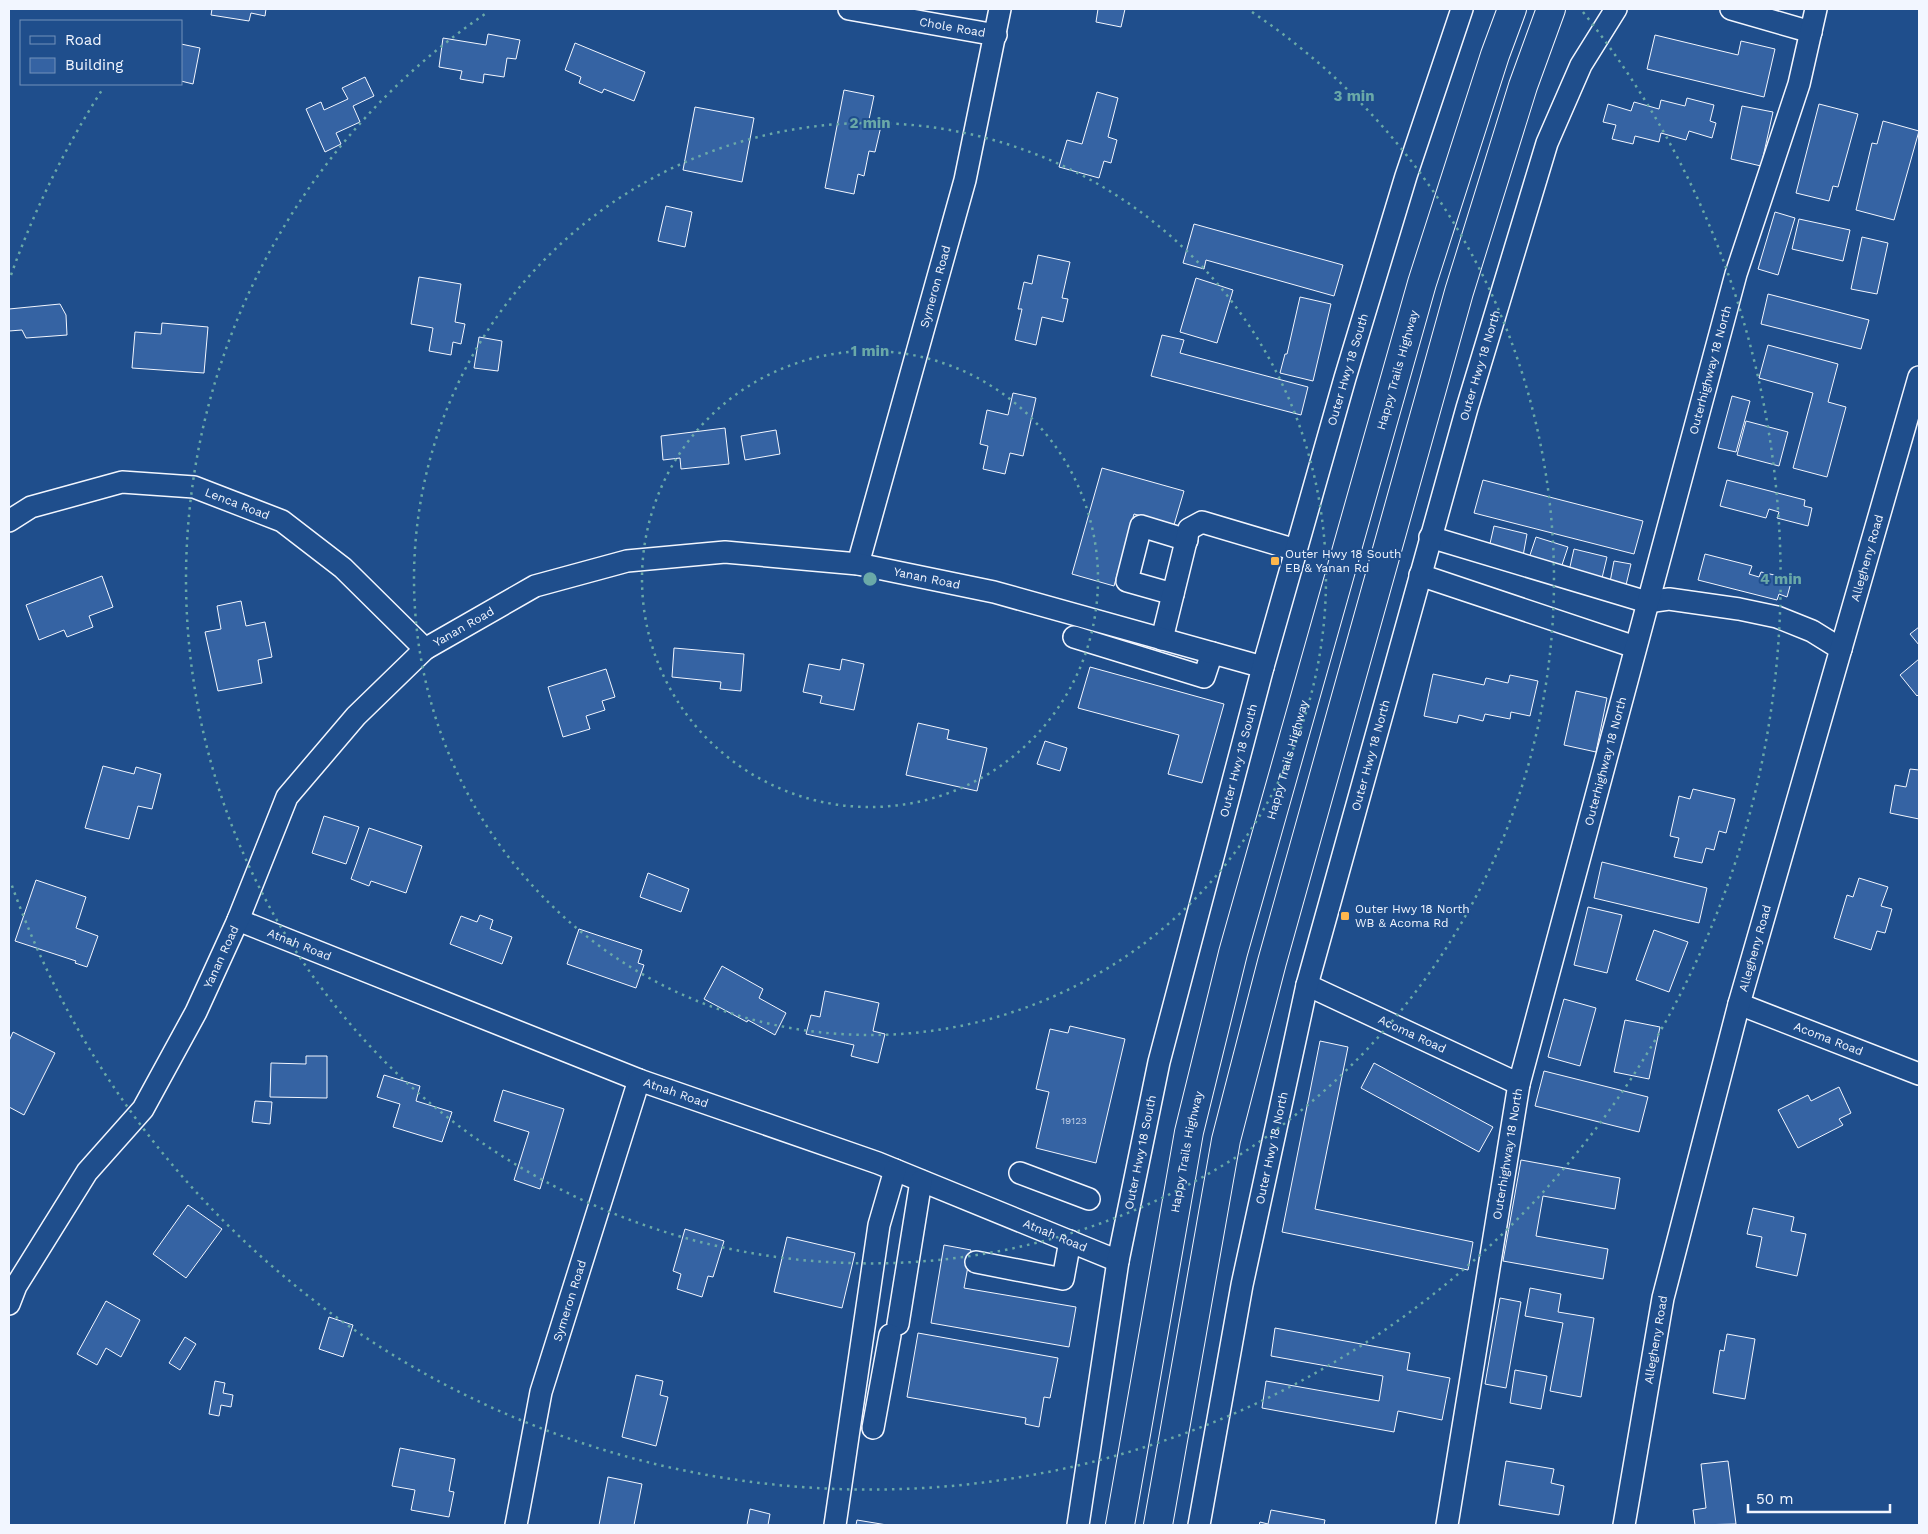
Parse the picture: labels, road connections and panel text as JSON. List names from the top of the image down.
{
  "streets": {
    "main road": ["Happy Trails Highway"],
    "street": [
      "Chole Road",
      "Symeron Road",
      "Outer Hwy 18 North",
      "Outer Hwy 18 South",
      "Outerhighway 18 North",
      "Lenca Road",
      "Allegheny Road",
      "Yanan Road",
      "Atnah Road",
      "Acoma Road"
    ]
  },
  "crossings": [
    ["Chole Road", "Symeron Road"],
    ["Symeron Road", "Yanan Road"],
    ["Symeron Road", "Atnah Road"],
    ["Outer Hwy 18 North", "Acoma Road"],
    ["Outer Hwy 18 South", "Yanan Road"],
    ["Outer Hwy 18 South", "Atnah Road"],
    ["Outerhighway 18 North", "Acoma Road"],
    ["Lenca Road", "Yanan Road"],
    ["Allegheny Road", "Acoma Road"],
    ["Yanan Road", "Atnah Road"]
  ],
  "places": {
    "transit": ["Outer Hwy 18 South EB & Yanan Rd", "Outer Hwy 18 North WB & Acoma Rd"]
  },
  "house_numbers": ["19123"],
  "legend": ["Road", "Building"],
  "scale_bar": "50 m",
  "rings": [
    "3 min",
    "2 min",
    "1 min",
    "4 min"
  ]
}
